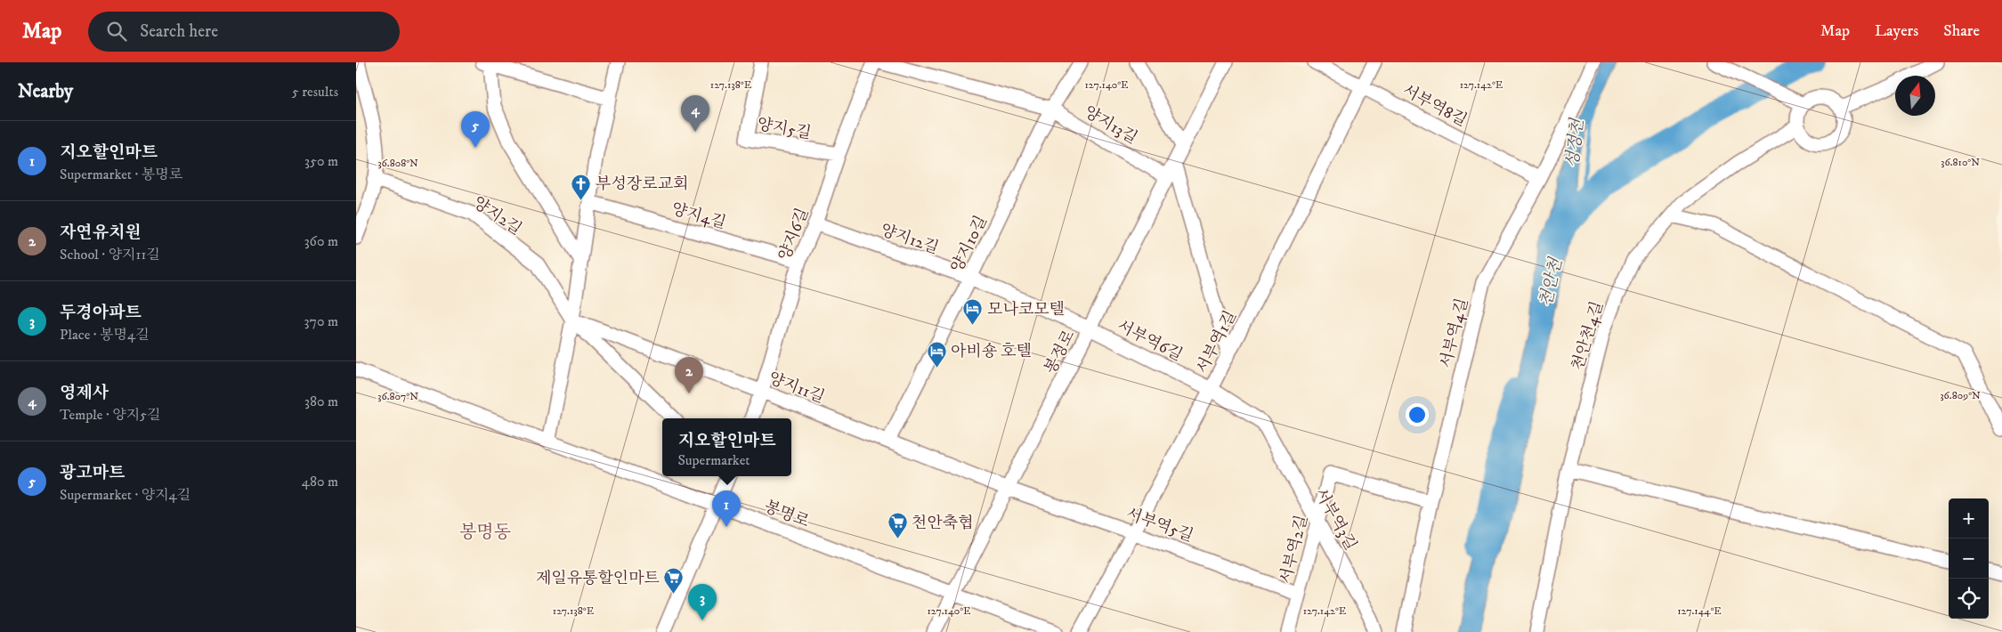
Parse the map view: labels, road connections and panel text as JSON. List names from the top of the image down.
{
  "streets": {
    "street": [
      "서부역8길",
      "양지13길",
      "양지5길",
      "양지2길",
      "양지4길",
      "양지6길",
      "양지12길",
      "양지10길",
      "서부역4길",
      "천안천4길",
      "서부역6길",
      "서부역1길",
      "봉정로",
      "양지11길",
      "봉명로",
      "서부역3길",
      "서부역5길",
      "서부역2길"
    ]
  },
  "crossings": [
    ["서부역8길", "서부역4길"],
    ["서부역8길", "서부역1길"],
    ["양지13길", "양지10길"],
    ["양지13길", "봉정로"],
    ["양지5길", "양지6길"],
    ["양지2길", "양지11길"],
    ["양지4길", "양지6길"],
    ["양지6길", "양지12길"],
    ["양지6길", "양지11길"],
    ["양지12길", "양지10길"],
    ["양지12길", "서부역6길"],
    ["양지12길", "봉정로"],
    ["양지10길", "양지11길"],
    ["서부역4길", "서부역2길"],
    ["서부역6길", "서부역1길"],
    ["서부역6길", "봉정로"],
    ["서부역6길", "서부역3길"],
    ["서부역1길", "서부역5길"],
    ["봉정로", "양지11길"],
    ["봉정로", "봉명로"],
    ["봉정로", "서부역5길"],
    ["양지11길", "서부역5길"],
    ["서부역3길", "서부역2길"],
    ["서부역5길", "서부역2길"]
  ],
  "districts": ["봉명동"],
  "water": ["성정천", "천안천"],
  "places": {
    "church": ["부성장로교회"],
    "hotel": ["모나코모텔", "아비숑 호텔"],
    "supermarket": ["천안축협", "제일유통할인마트"]
  },
  "north": "top",
  "page": {
    "header": "Map",
    "search": "Search here",
    "nav": ["Map", "Layers", "Share"],
    "heading": ["Nearby", "5 results"],
    "pins": [
      "4",
      "5",
      "2",
      "1",
      "3"
    ],
    "list": [
      {
        "mark": "1",
        "name": "지오할인마트",
        "note": "Supermarket · 봉명로",
        "value": "350 m"
      },
      {
        "mark": "2",
        "name": "자연유치원",
        "note": "School · 양지11길",
        "value": "360 m"
      },
      {
        "mark": "3",
        "name": "두경아파트",
        "note": "Place · 봉명4길",
        "value": "370 m"
      },
      {
        "mark": "4",
        "name": "영제사",
        "note": "Temple · 양지5길",
        "value": "380 m"
      },
      {
        "mark": "5",
        "name": "광고마트",
        "note": "Supermarket · 양지4길",
        "value": "480 m"
      }
    ],
    "popup": ["지오할인마트", "Supermarket"],
    "map_buttons": ["+", "−"]
  },
  "coordinates": [
    "127.138°E",
    "127.140°E",
    "127.142°E",
    "36.810°N",
    "36.808°N",
    "36.809°N",
    "36.807°N",
    "127.144°E"
  ]
}
